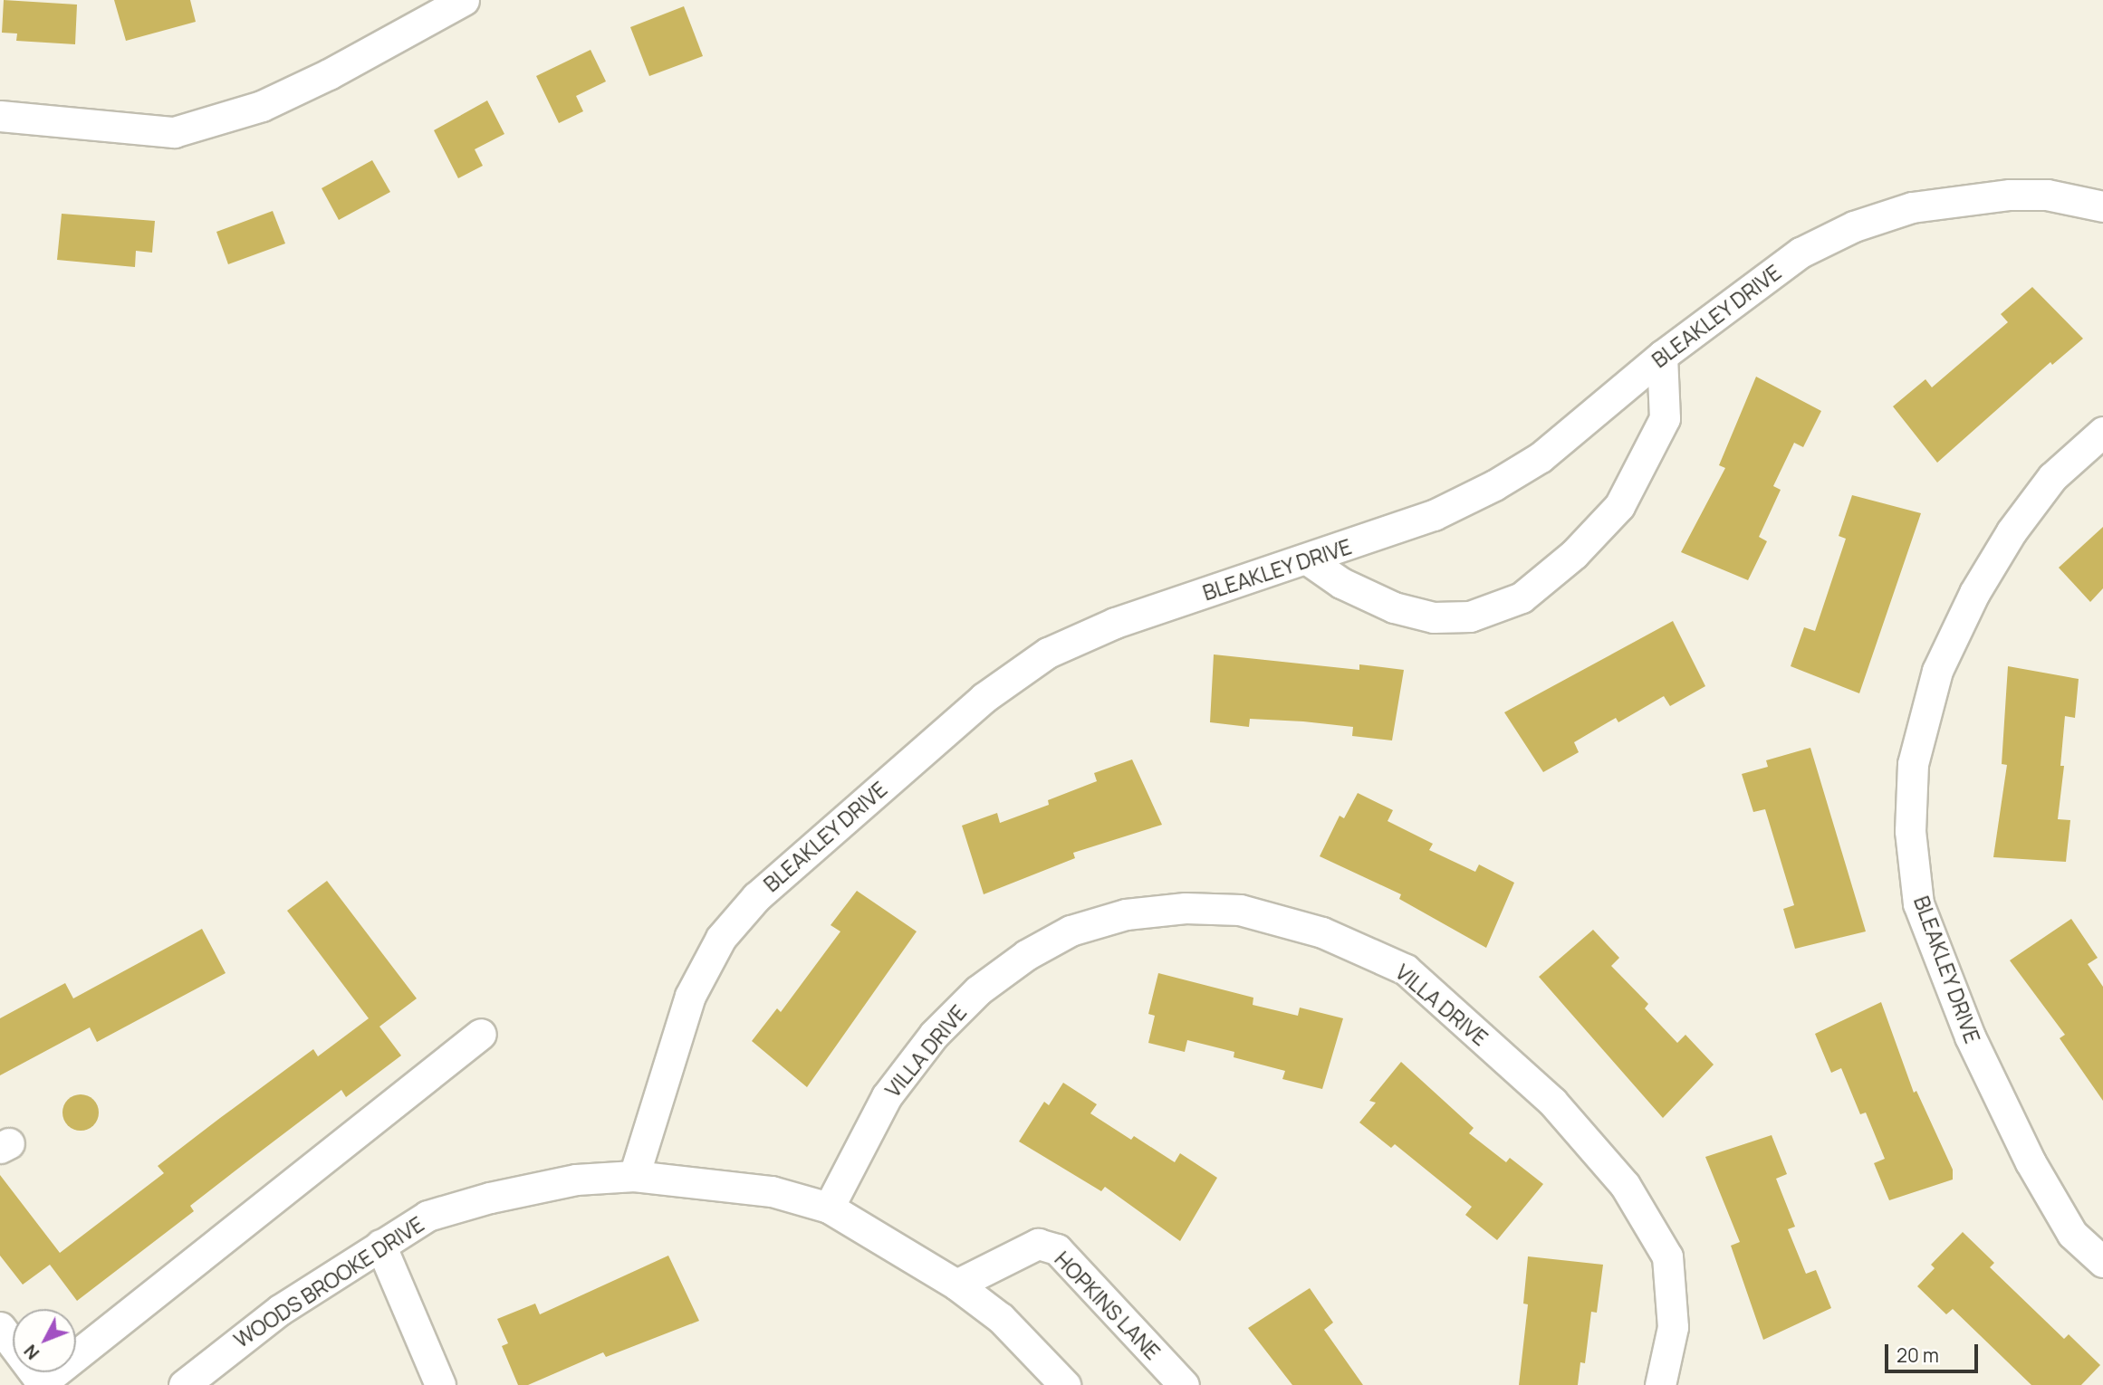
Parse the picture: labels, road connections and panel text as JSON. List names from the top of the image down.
{
  "streets": {
    "street": [
      "BLEAKLEY DRIVE",
      "VILLA DRIVE",
      "WOODS BROOKE DRIVE",
      "HOPKINS LANE"
    ]
  },
  "crossings": [
    ["BLEAKLEY DRIVE", "WOODS BROOKE DRIVE"],
    ["VILLA DRIVE", "WOODS BROOKE DRIVE"],
    ["WOODS BROOKE DRIVE", "HOPKINS LANE"]
  ],
  "scale_bar": "20 m",
  "north": "bottom left"
}
